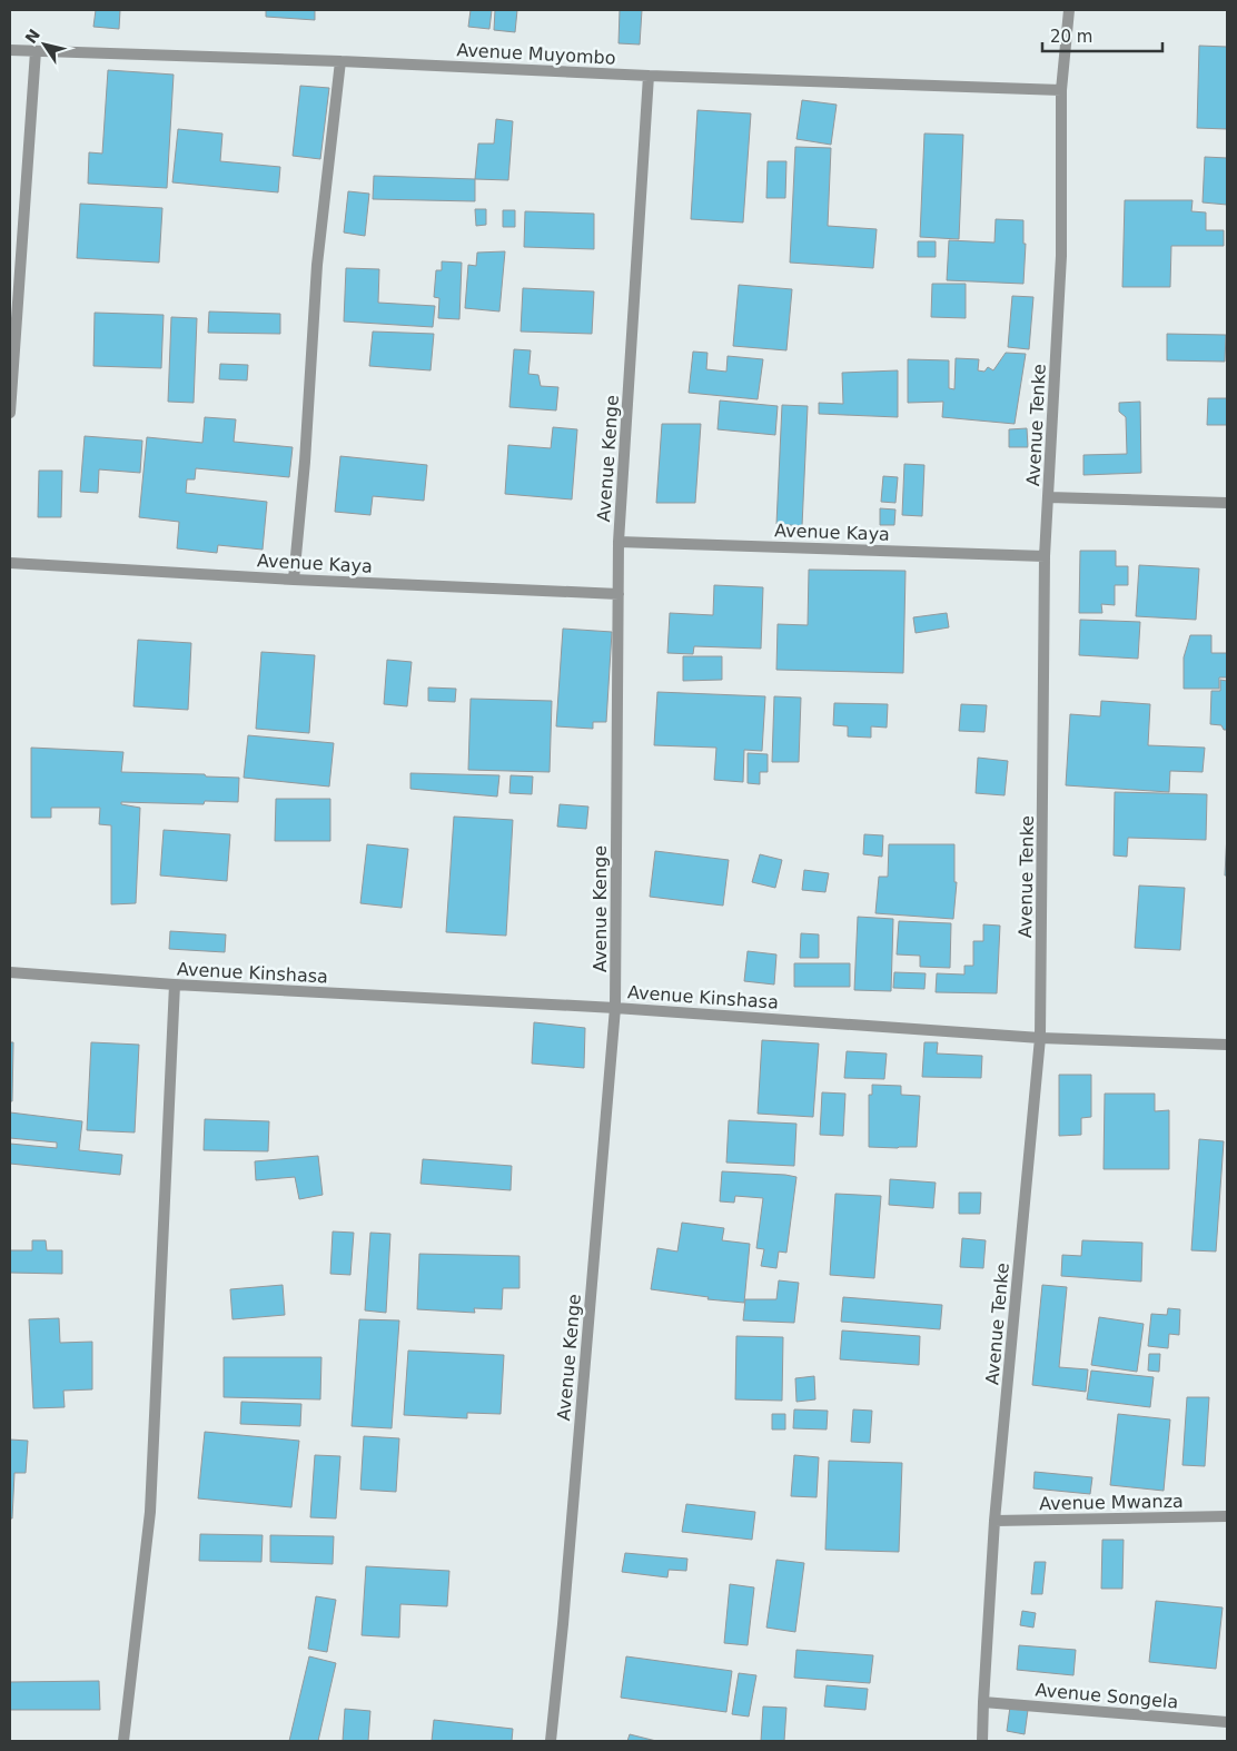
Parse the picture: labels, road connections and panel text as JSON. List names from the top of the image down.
{
  "streets": {
    "street": [
      "Avenue Muyombo",
      "Avenue Tenke",
      "Avenue Kenge",
      "Avenue Kaya",
      "Avenue Kinshasa",
      "Avenue Mwanza",
      "Avenue Songela"
    ]
  },
  "crossings": [
    ["Avenue Muyombo", "Avenue Tenke"],
    ["Avenue Muyombo", "Avenue Kenge"],
    ["Avenue Tenke", "Avenue Kaya"],
    ["Avenue Tenke", "Avenue Kinshasa"],
    ["Avenue Tenke", "Avenue Mwanza"],
    ["Avenue Tenke", "Avenue Songela"],
    ["Avenue Kenge", "Avenue Kaya"],
    ["Avenue Kenge", "Avenue Kinshasa"]
  ],
  "scale_bar": "20 m",
  "north": "top left"
}
